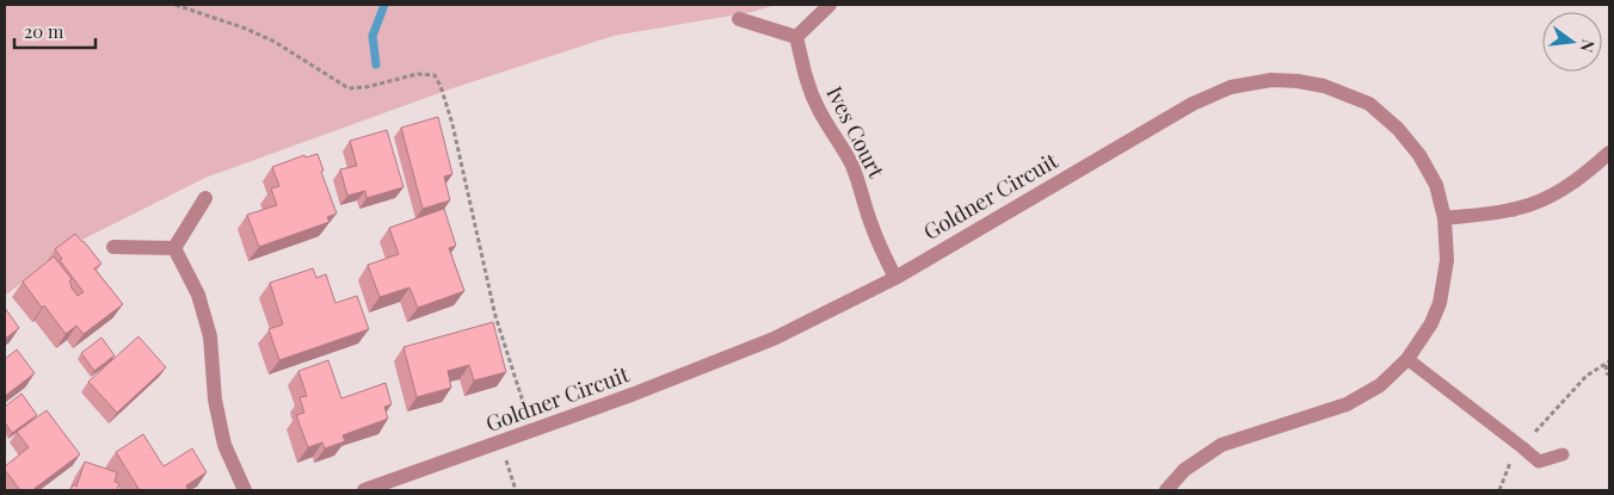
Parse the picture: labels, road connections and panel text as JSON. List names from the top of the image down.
{
  "streets": {
    "street": ["Ives Court", "Goldner Circuit"]
  },
  "crossings": [
    ["Ives Court", "Goldner Circuit"]
  ],
  "scale_bar": "20 m",
  "north": "right"
}
